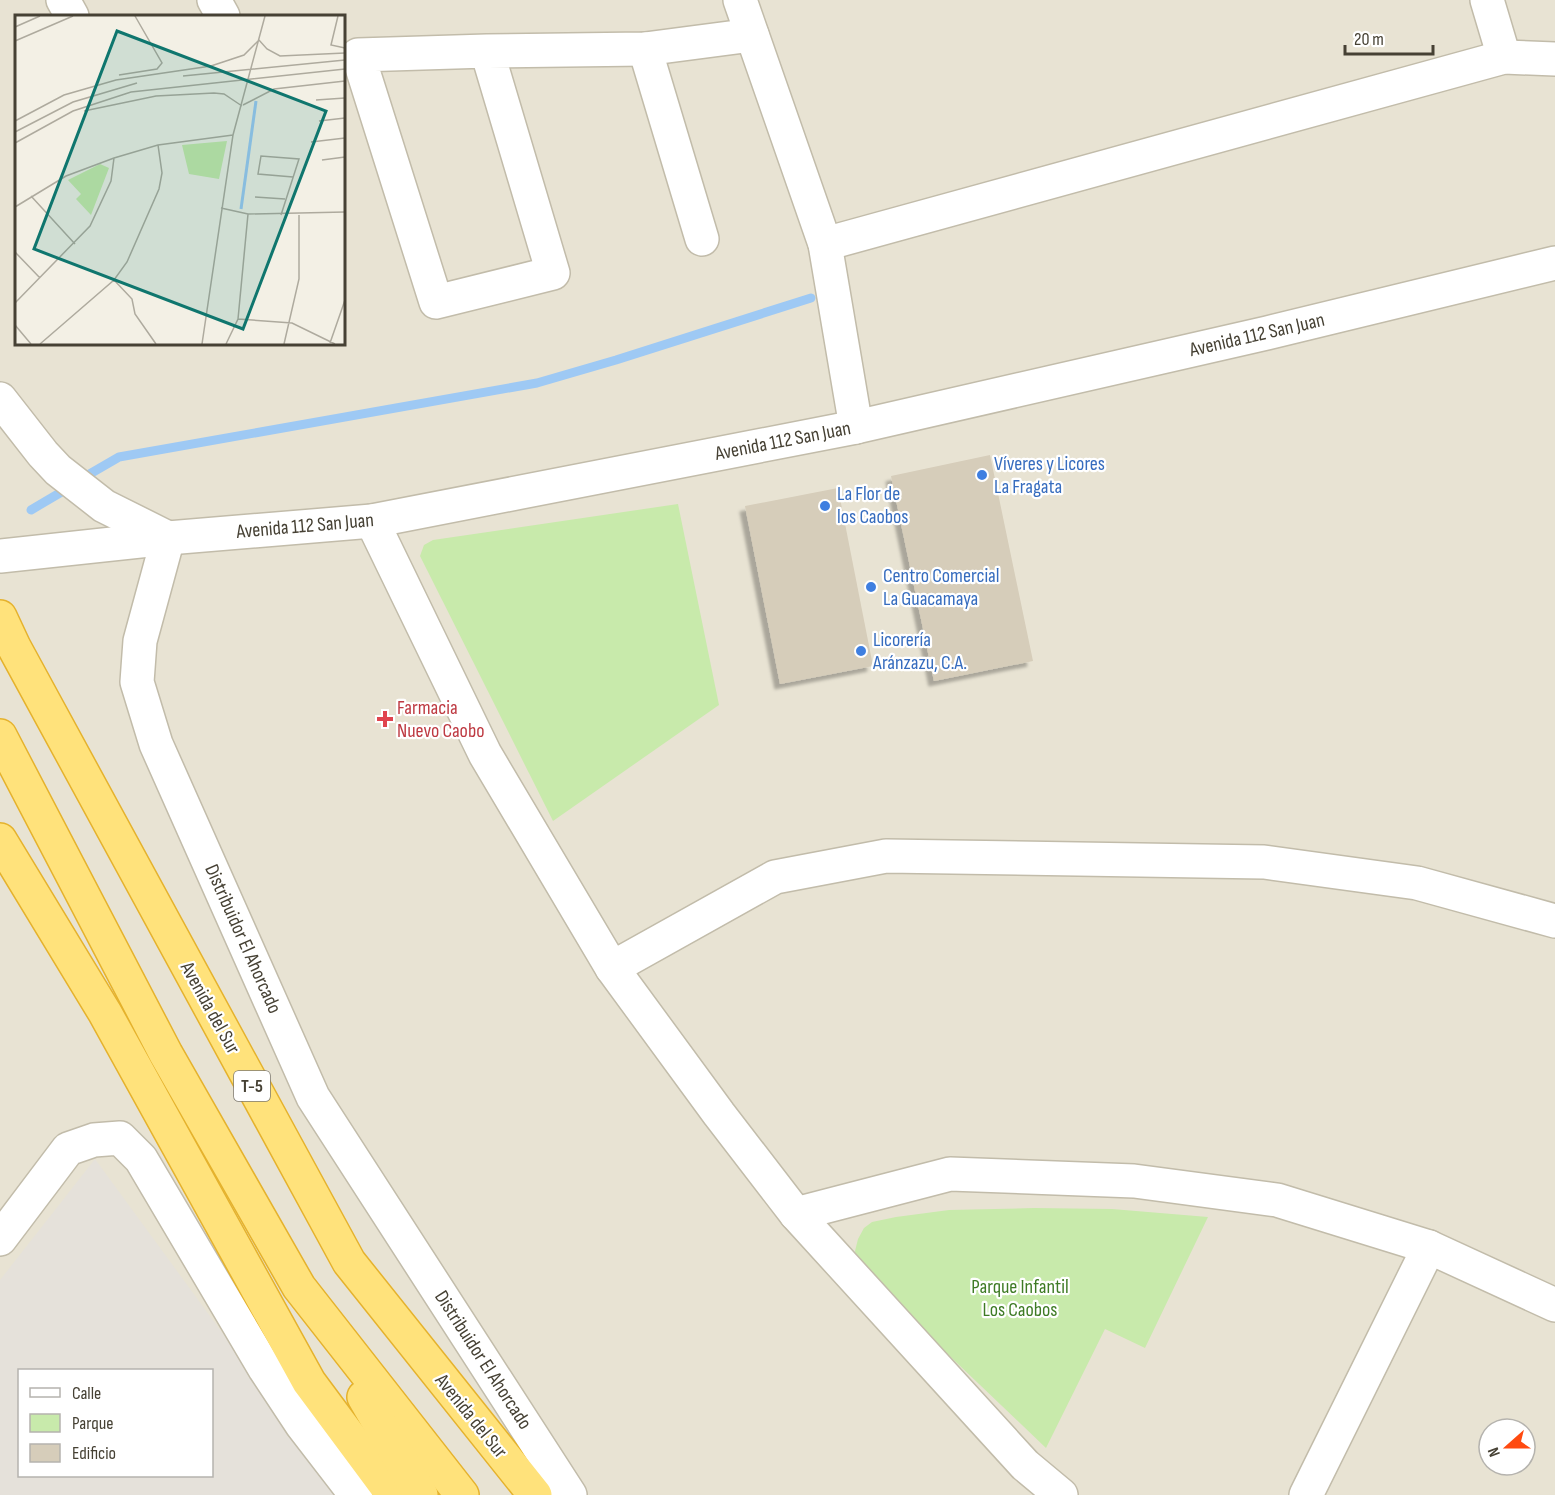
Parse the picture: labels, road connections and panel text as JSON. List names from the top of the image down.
{
  "streets": {
    "highway": ["Avenida del Sur", "T-5"],
    "street": ["Avenida 112 San Juan", "Distribuidor El Ahorcado"]
  },
  "crossings": [
    ["Avenida 112 San Juan", "Distribuidor El Ahorcado"]
  ],
  "parks": ["Parque Infantil Los Caobos"],
  "places": {
    "other": [
      "Víveres y Licores La Fragata",
      "La Flor de los Caobos",
      "Centro Comercial La Guacamaya",
      "Licorería Aránzazu, C.A."
    ],
    "health": ["Farmacia Nuevo Caobo"]
  },
  "legend": ["Calle", "Parque", "Edificio"],
  "scale_bar": "20 m",
  "north": "left"
}
